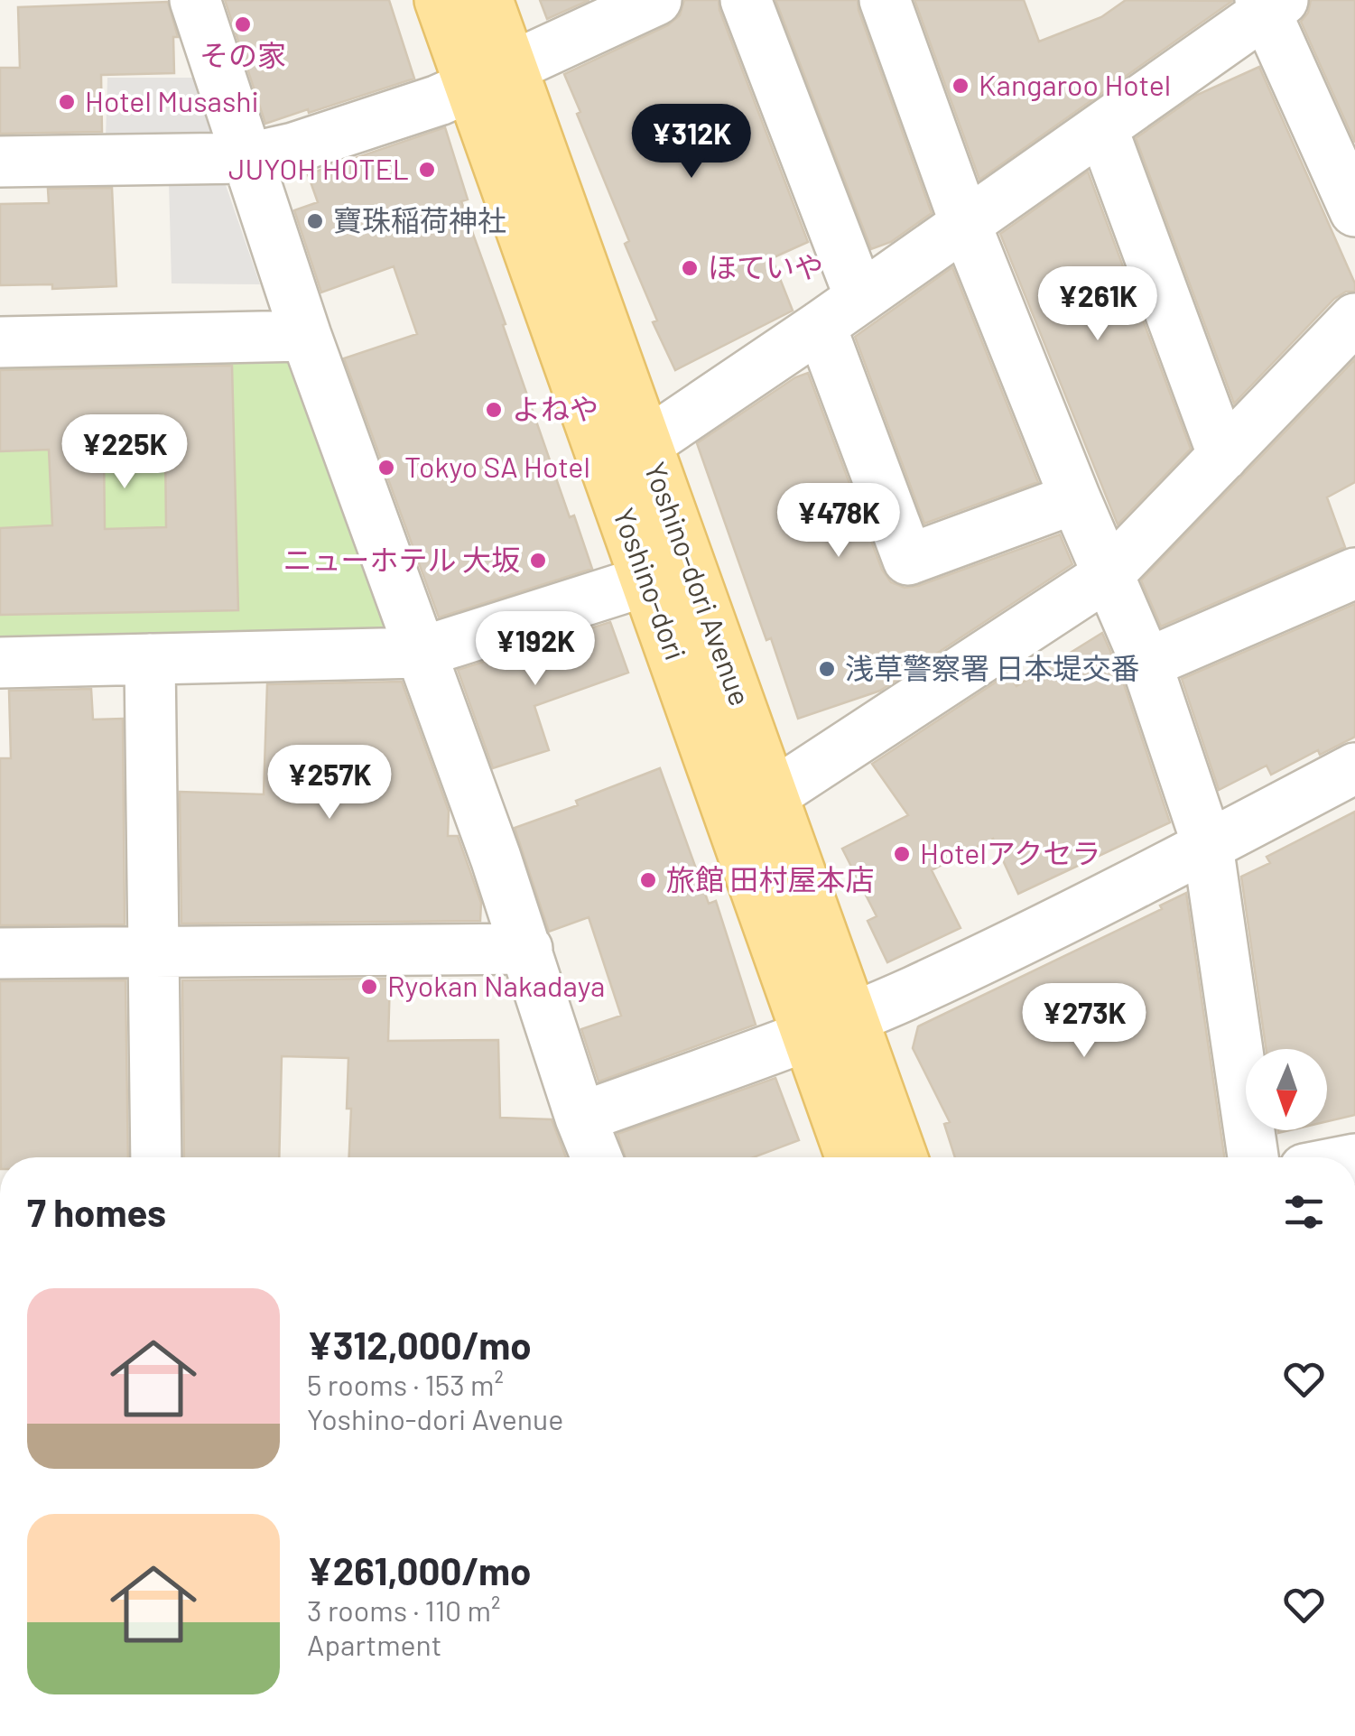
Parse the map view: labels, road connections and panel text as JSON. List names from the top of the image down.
{
  "streets": {
    "main road": ["Yoshino-dori", "Yoshino-dori Avenue"]
  },
  "crossings": [
    ["Yoshino-dori", "Yoshino-dori Avenue"]
  ],
  "places": [
    "その家",
    "Kangaroo Hotel",
    "Hotel Musashi",
    "JUYOH HOTEL",
    "寶珠稲荷神社",
    "ほていや",
    "よねや",
    "Tokyo SA Hotel",
    "ニューホテル 大坂",
    "浅草警察署 日本堤交番",
    "Hotelアクセラ",
    "旅館 田村屋本店",
    "Ryokan Nakadaya"
  ],
  "north": "bottom",
  "page": {
    "price": [
      "¥312K",
      "¥261K",
      "¥225K",
      "¥478K",
      "¥192K",
      "¥257K",
      "¥273K"
    ],
    "heading": "7 homes",
    "list": [
      {
        "name": "¥312,000/mo",
        "note": "5 rooms · 153 m² · Yoshino-dori Avenue"
      },
      {
        "name": "¥261,000/mo",
        "note": "3 rooms · 110 m² · Apartment"
      }
    ]
  }
}
